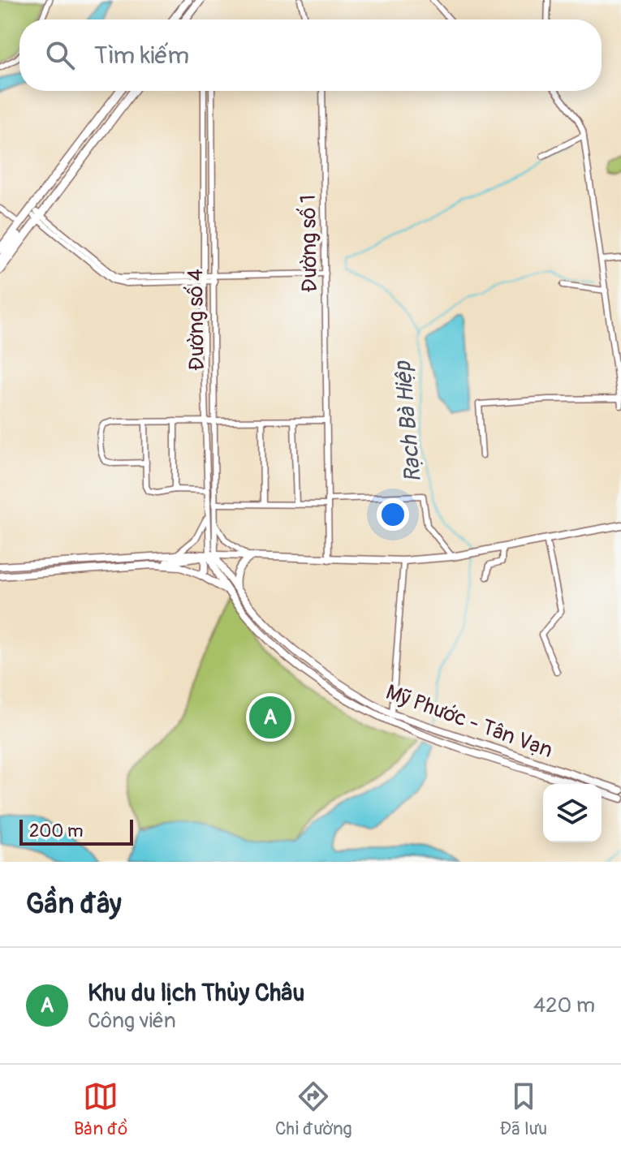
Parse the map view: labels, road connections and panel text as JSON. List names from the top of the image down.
{
  "streets": {
    "main road": ["Mỹ Phước - Tân Vạn"],
    "street": ["Đường số 1", "Đường số 4"]
  },
  "crossings": [
    ["Đường số 4", "Mỹ Phước - Tân Vạn"]
  ],
  "water": ["Rạch Bà Hiệp"],
  "scale_bar": "200 m",
  "page": {
    "search": "Tìm kiếm",
    "pins": "A",
    "scale": "200 m",
    "heading": "Gần đây",
    "list": [
      {
        "mark": "A",
        "name": "Khu du lịch Thủy Châu",
        "note": "Công viên",
        "value": "420 m"
      }
    ],
    "nav": ["Bản đồ", "Chỉ đường", "Đã lưu"]
  }
}
